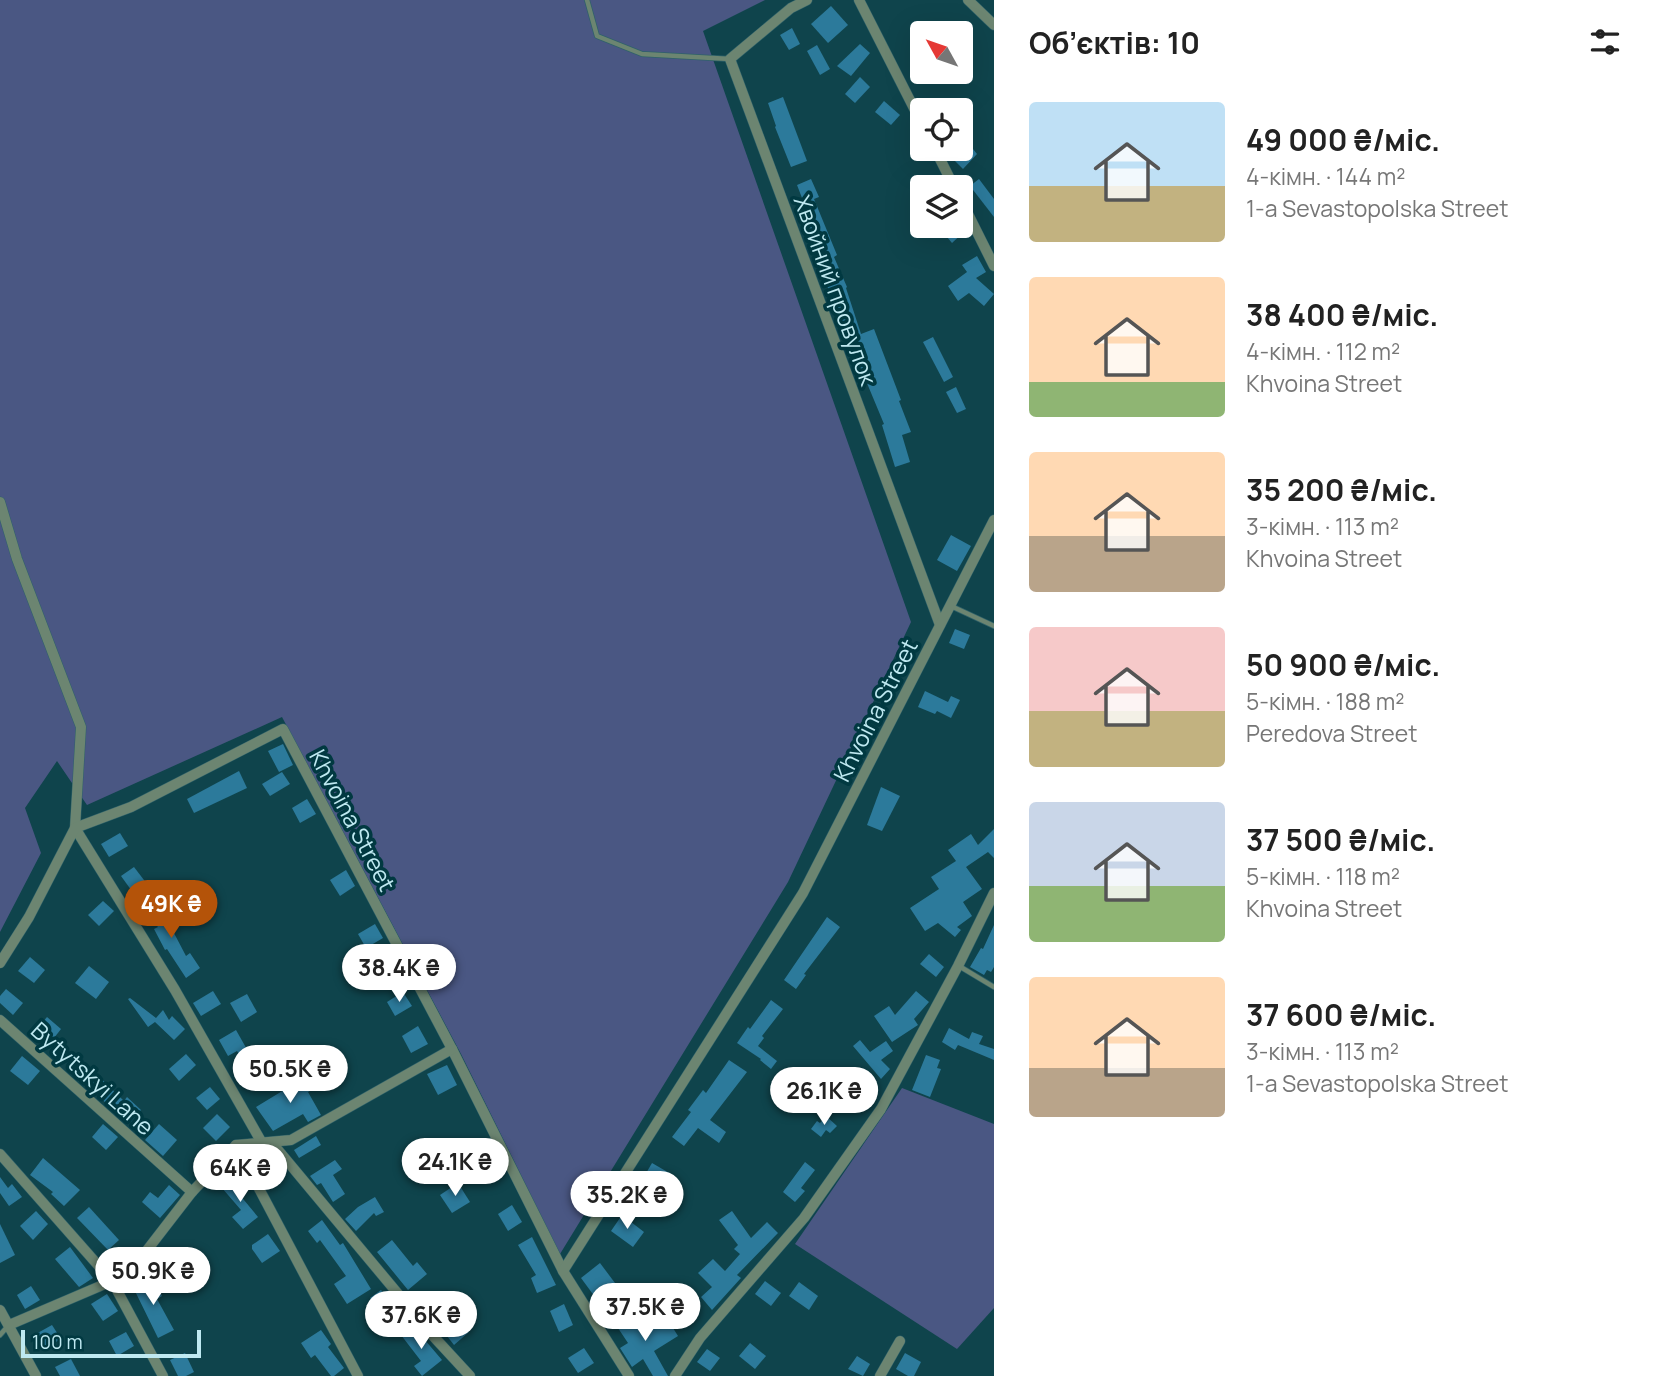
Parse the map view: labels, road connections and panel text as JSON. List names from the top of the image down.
{
  "streets": {
    "street": ["Хвойний провулок", "Khvoina Street", "Bytytskyi Lane"]
  },
  "crossings": [
    ["Хвойний провулок", "Khvoina Street"]
  ],
  "scale_bar": "100 m",
  "north": "top left",
  "page": {
    "heading": "Об’єктів: 10",
    "list": [
      {
        "name": "49 000 ₴/міс.",
        "note": "4-кімн. · 144 m² · 1-a Sevastopolska Street"
      },
      {
        "name": "38 400 ₴/міс.",
        "note": "4-кімн. · 112 m² · Khvoina Street"
      },
      {
        "name": "35 200 ₴/міс.",
        "note": "3-кімн. · 113 m² · Khvoina Street"
      },
      {
        "name": "50 900 ₴/міс.",
        "note": "5-кімн. · 188 m² · Peredova Street"
      },
      {
        "name": "37 500 ₴/міс.",
        "note": "5-кімн. · 118 m² · Khvoina Street"
      },
      {
        "name": "37 600 ₴/міс.",
        "note": "3-кімн. · 113 m² · 1-a Sevastopolska Street"
      }
    ],
    "price": [
      "49K ₴",
      "38.4K ₴",
      "50.5K ₴",
      "26.1K ₴",
      "24.1K ₴",
      "64K ₴",
      "35.2K ₴",
      "50.9K ₴",
      "37.5K ₴",
      "37.6K ₴"
    ],
    "scale": "100 m"
  }
}
